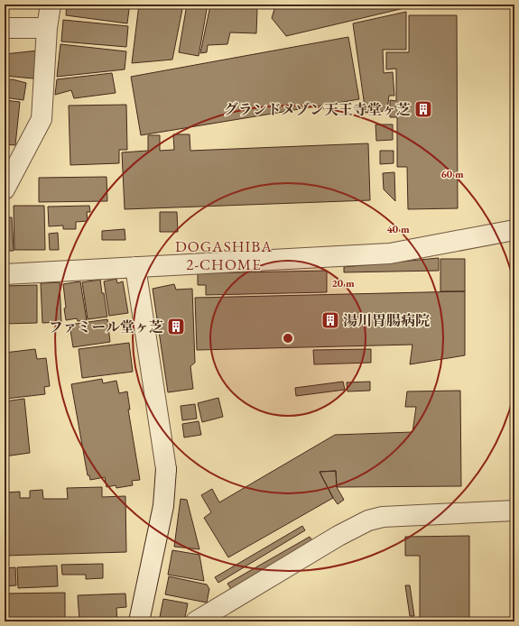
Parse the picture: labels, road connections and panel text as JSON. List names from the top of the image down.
{
  "districts": ["DOGASHIBA 2-CHOME"],
  "places": {
    "building": ["グランドメゾン天王寺堂ヶ芝", "湯川胃腸病院", "ファミール堂ヶ芝"]
  },
  "rings": ["60 m", "40 m", "20 m"]
}
